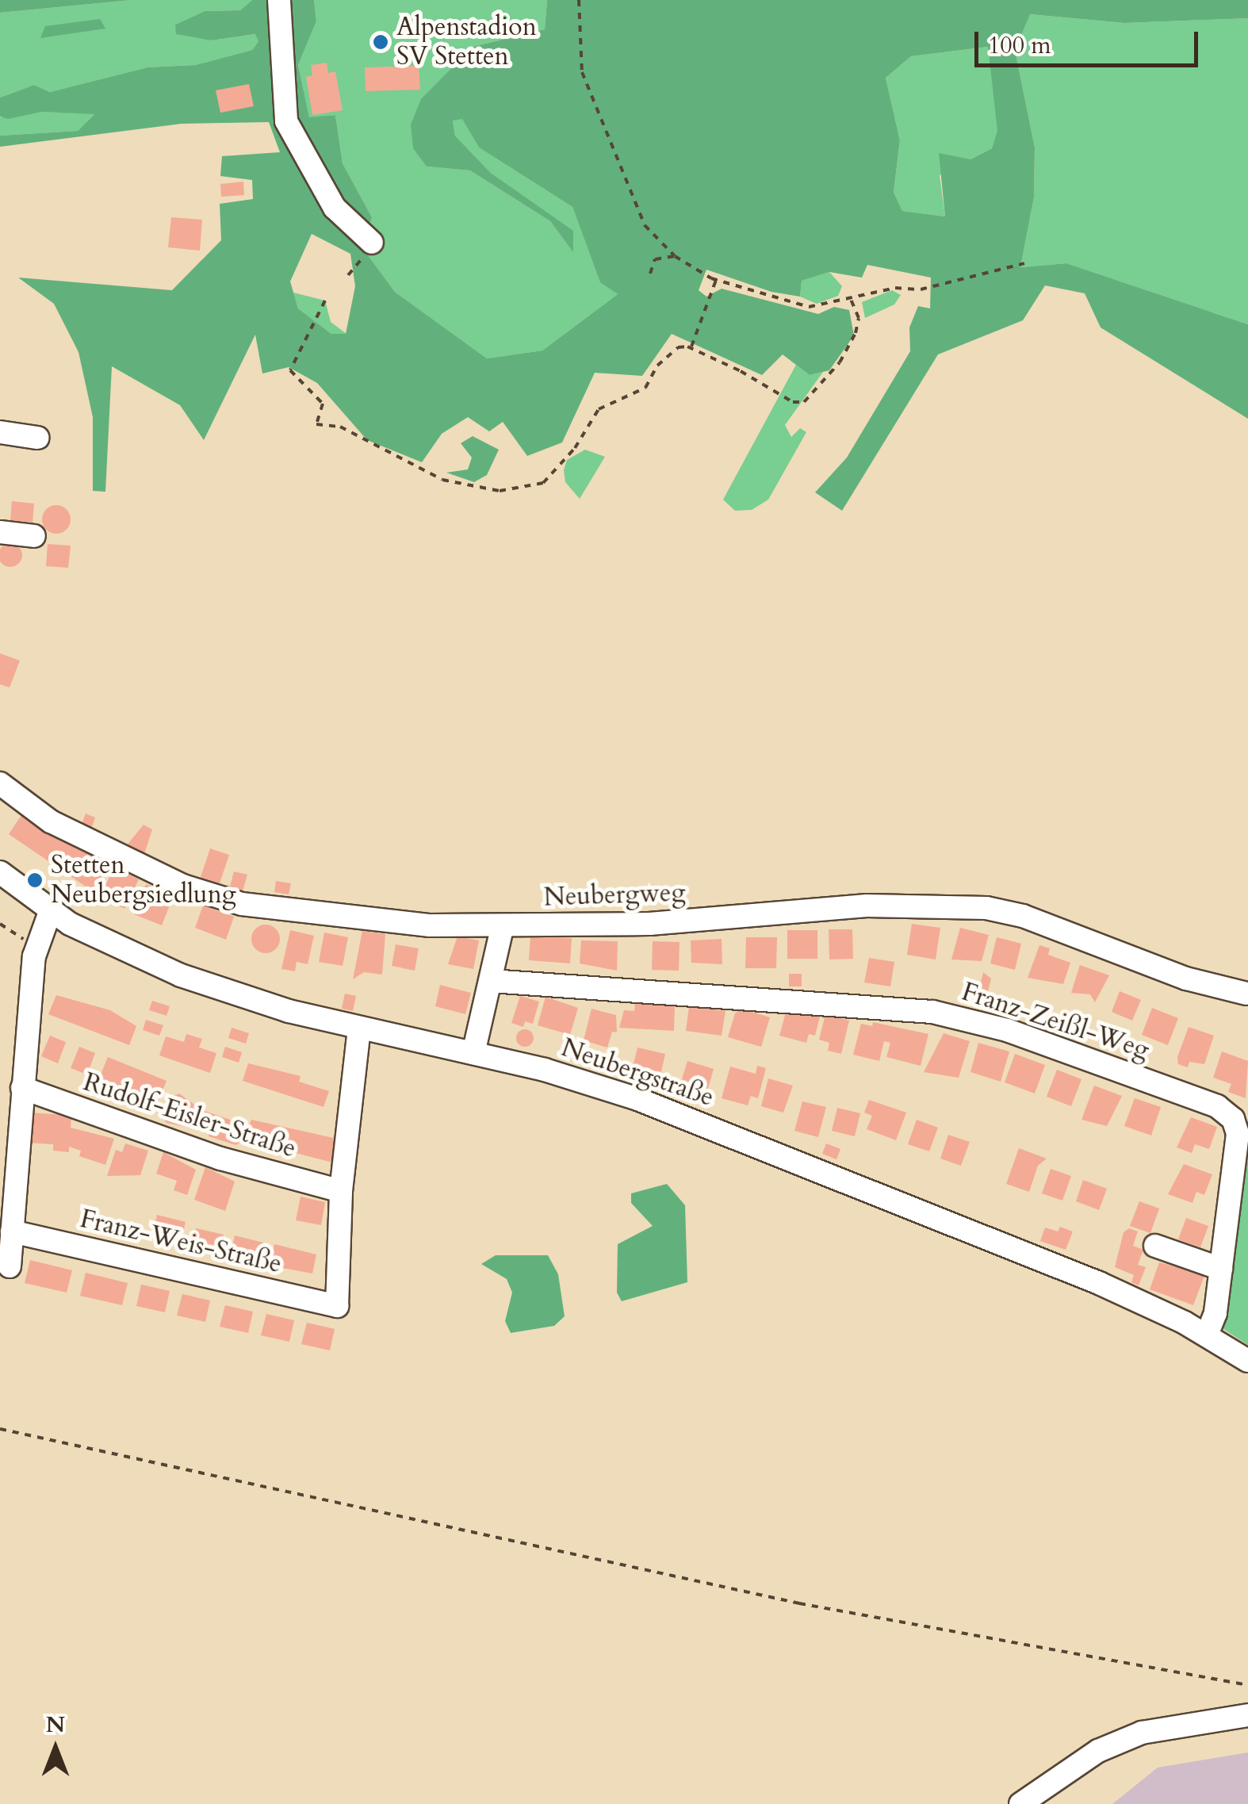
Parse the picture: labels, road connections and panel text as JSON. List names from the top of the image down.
{
  "streets": {
    "street": [
      "Neubergweg",
      "Franz-Zeißl-Weg",
      "Neubergstraße",
      "Rudolf-Eisler-Straße",
      "Franz-Weis-Straße"
    ]
  },
  "crossings": [
    ["Franz-Zeißl-Weg", "Neubergstraße"],
    ["Rudolf-Eisler-Straße", "Franz-Weis-Straße"]
  ],
  "places": ["Alpenstadion SV Stetten", "Stetten Neubergsiedlung"],
  "scale_bar": "100 m",
  "north": "top"
}
